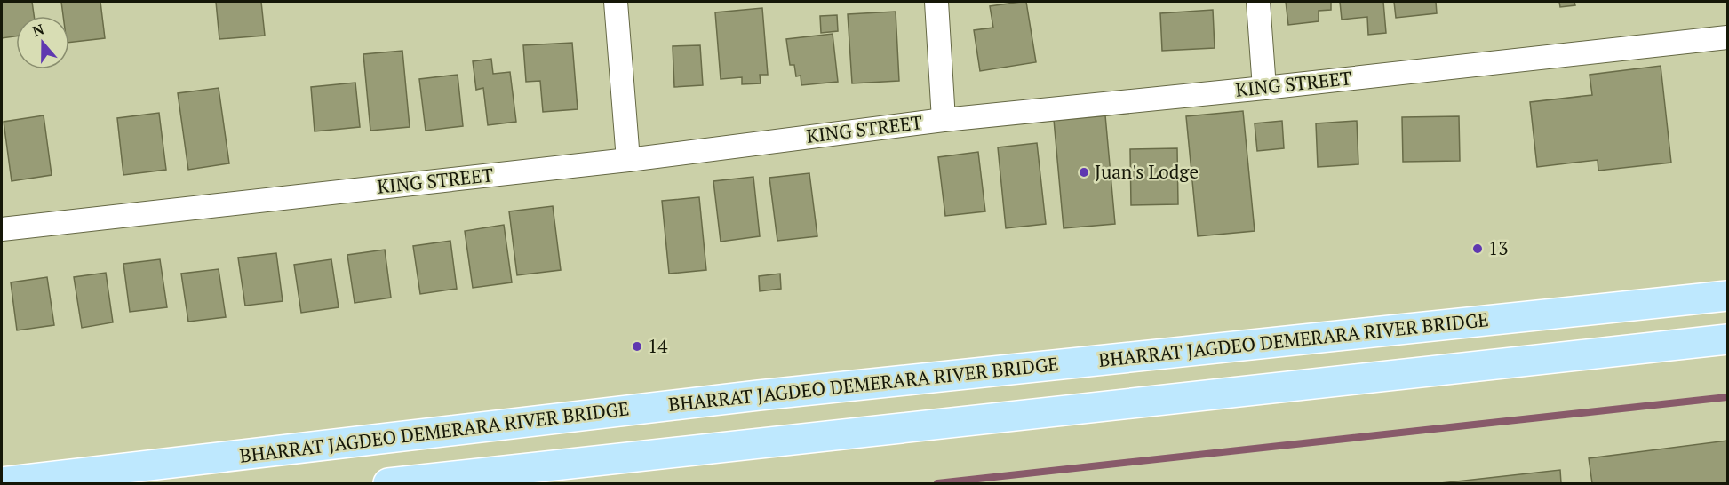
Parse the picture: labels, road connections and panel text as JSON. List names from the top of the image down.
{
  "streets": {
    "main road": ["BHARRAT JAGDEO DEMERARA RIVER BRIDGE"],
    "street": ["KING STREET"]
  },
  "places": ["Juan's Lodge", "13", "14"],
  "north": "top"
}
